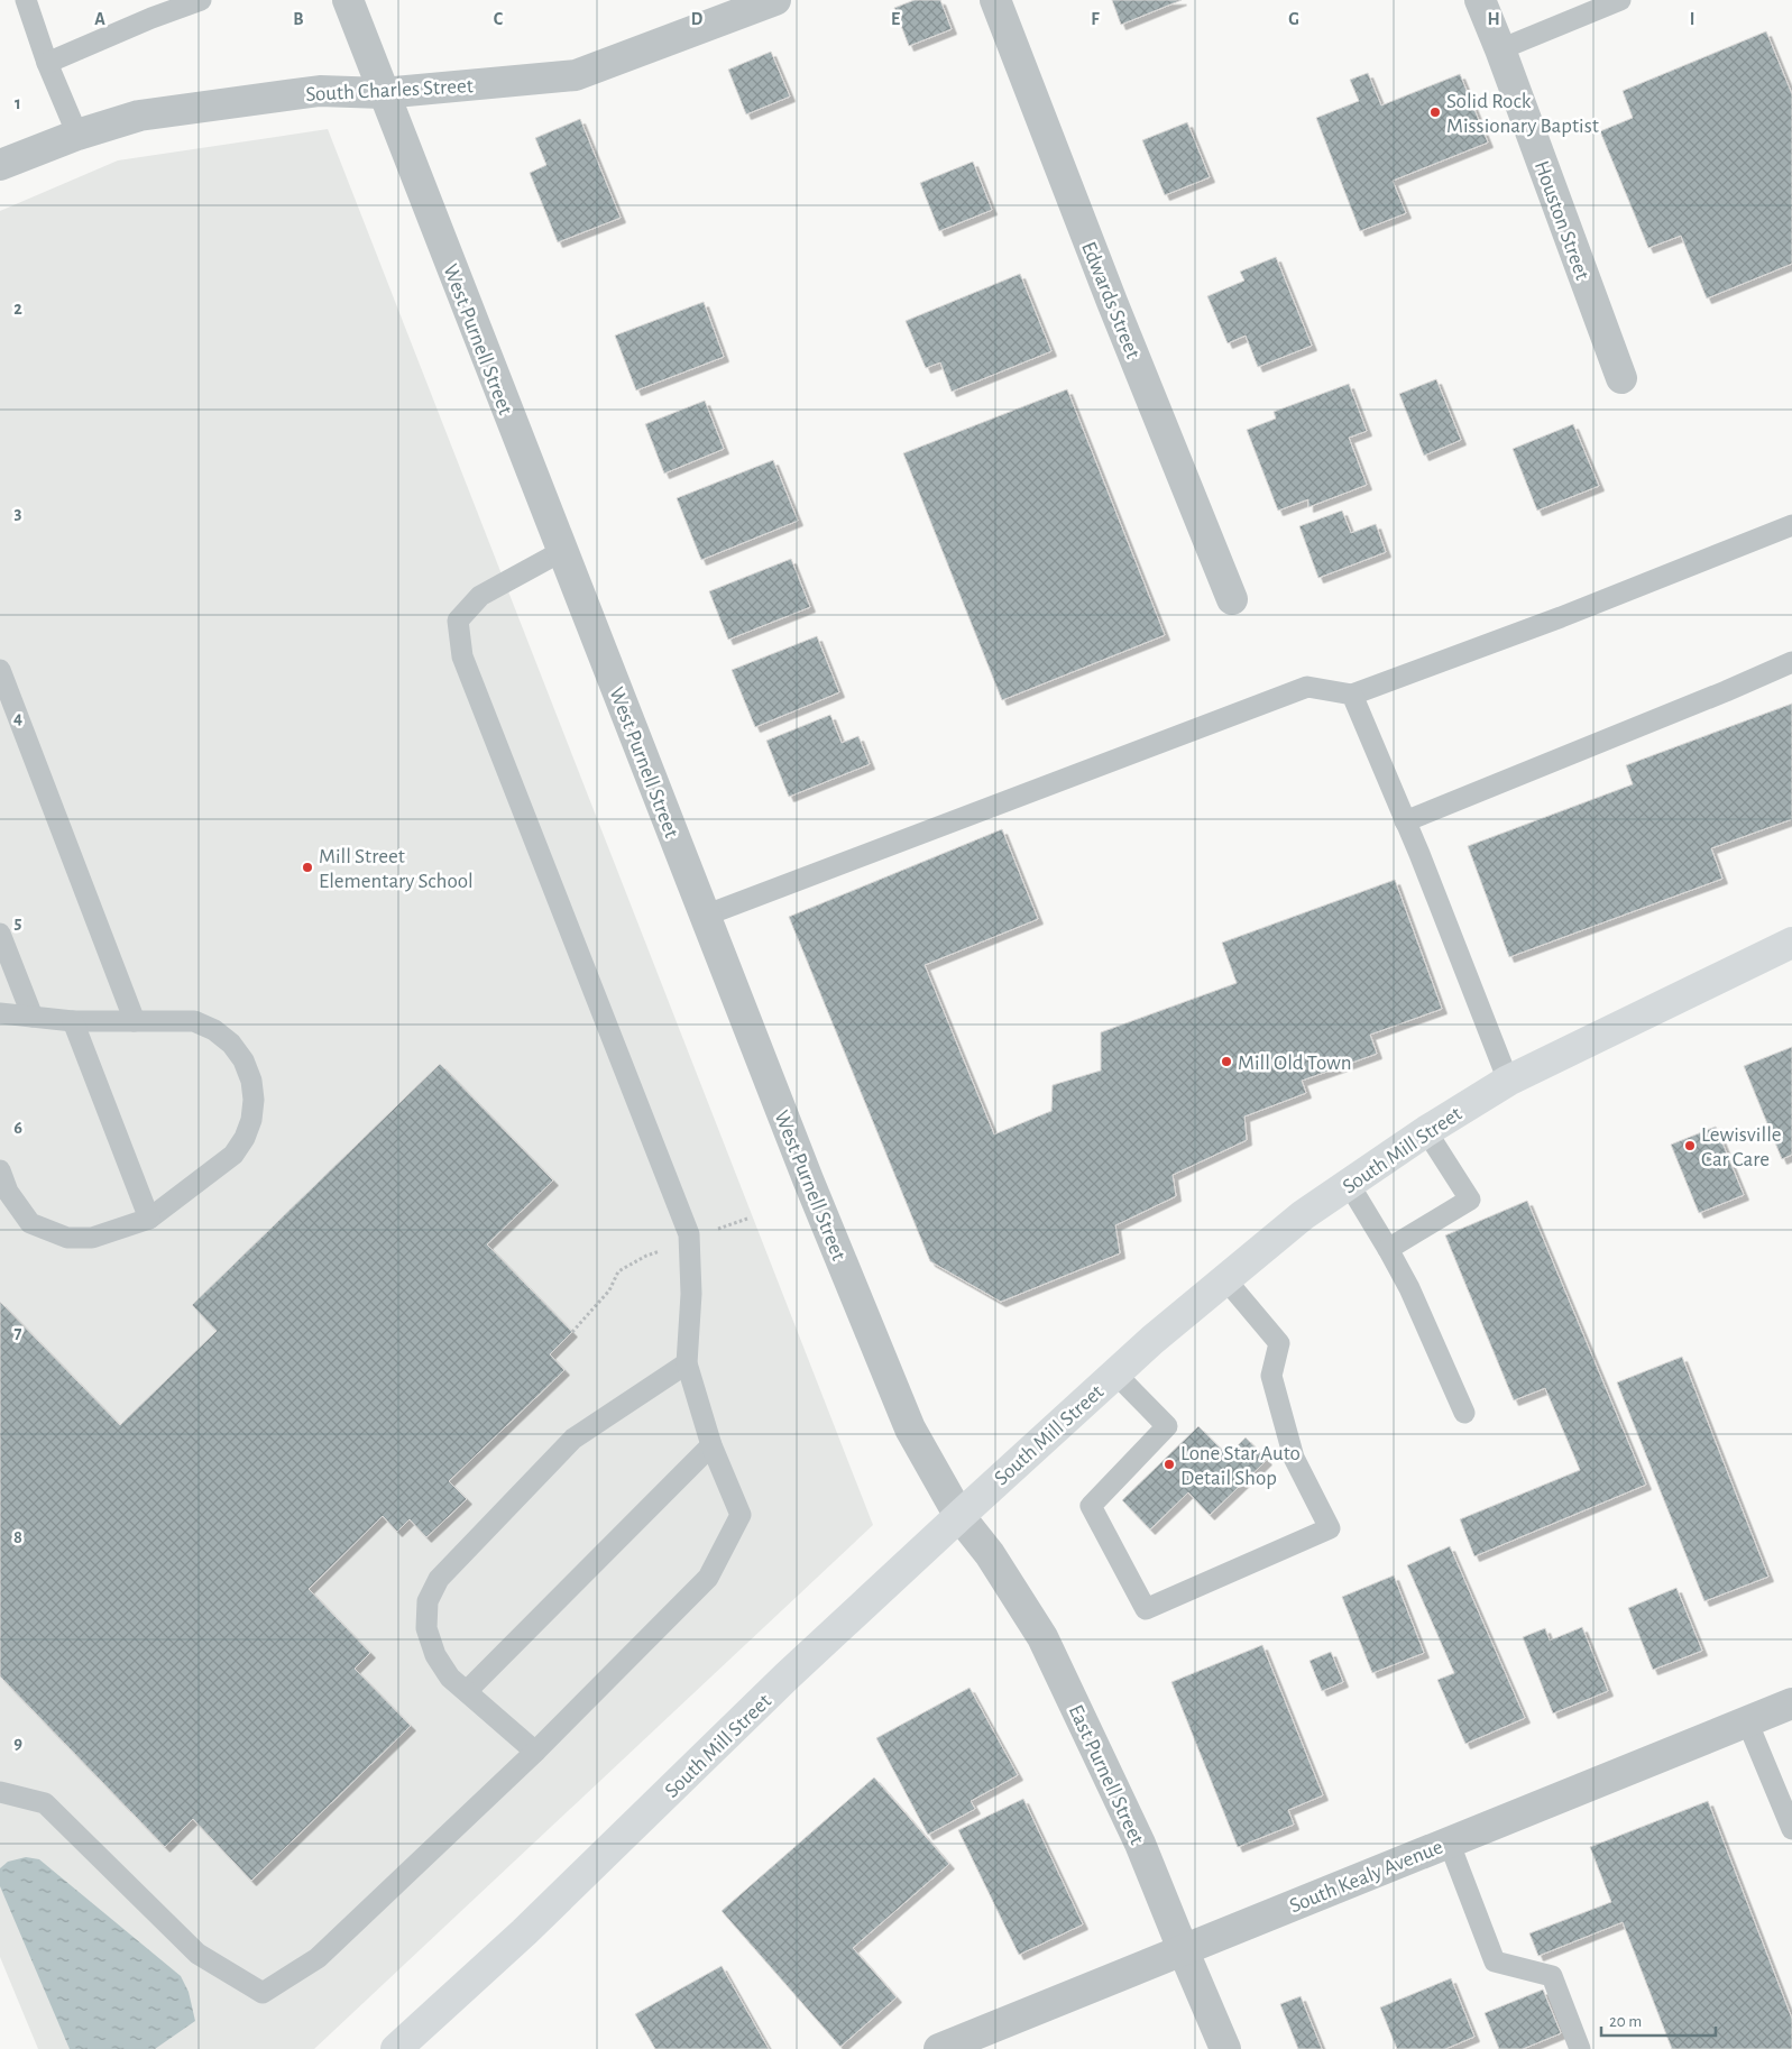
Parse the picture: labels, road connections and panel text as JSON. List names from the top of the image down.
{
  "streets": {
    "main road": ["South Mill Street"],
    "street": [
      "South Charles Street",
      "Houston Street",
      "Edwards Street",
      "West Purnell Street",
      "East Purnell Street",
      "South Kealy Avenue"
    ]
  },
  "crossings": [
    ["South Charles Street", "West Purnell Street"],
    ["West Purnell Street", "South Mill Street"],
    ["West Purnell Street", "East Purnell Street"],
    ["South Mill Street", "East Purnell Street"],
    ["East Purnell Street", "South Kealy Avenue"]
  ],
  "places": [
    "Solid Rock Missionary Baptist",
    "Mill Street Elementary School",
    "Mill Old Town",
    "Lewisville Car Care",
    "Lone Star Auto Detail Shop"
  ],
  "scale_bar": "20 m",
  "grid": {
    "columns": [
      "A",
      "B",
      "C",
      "D",
      "E",
      "F",
      "G",
      "H",
      "I"
    ],
    "rows": [
      "1",
      "2",
      "3",
      "4",
      "5",
      "6",
      "7",
      "8",
      "9"
    ]
  }
}
